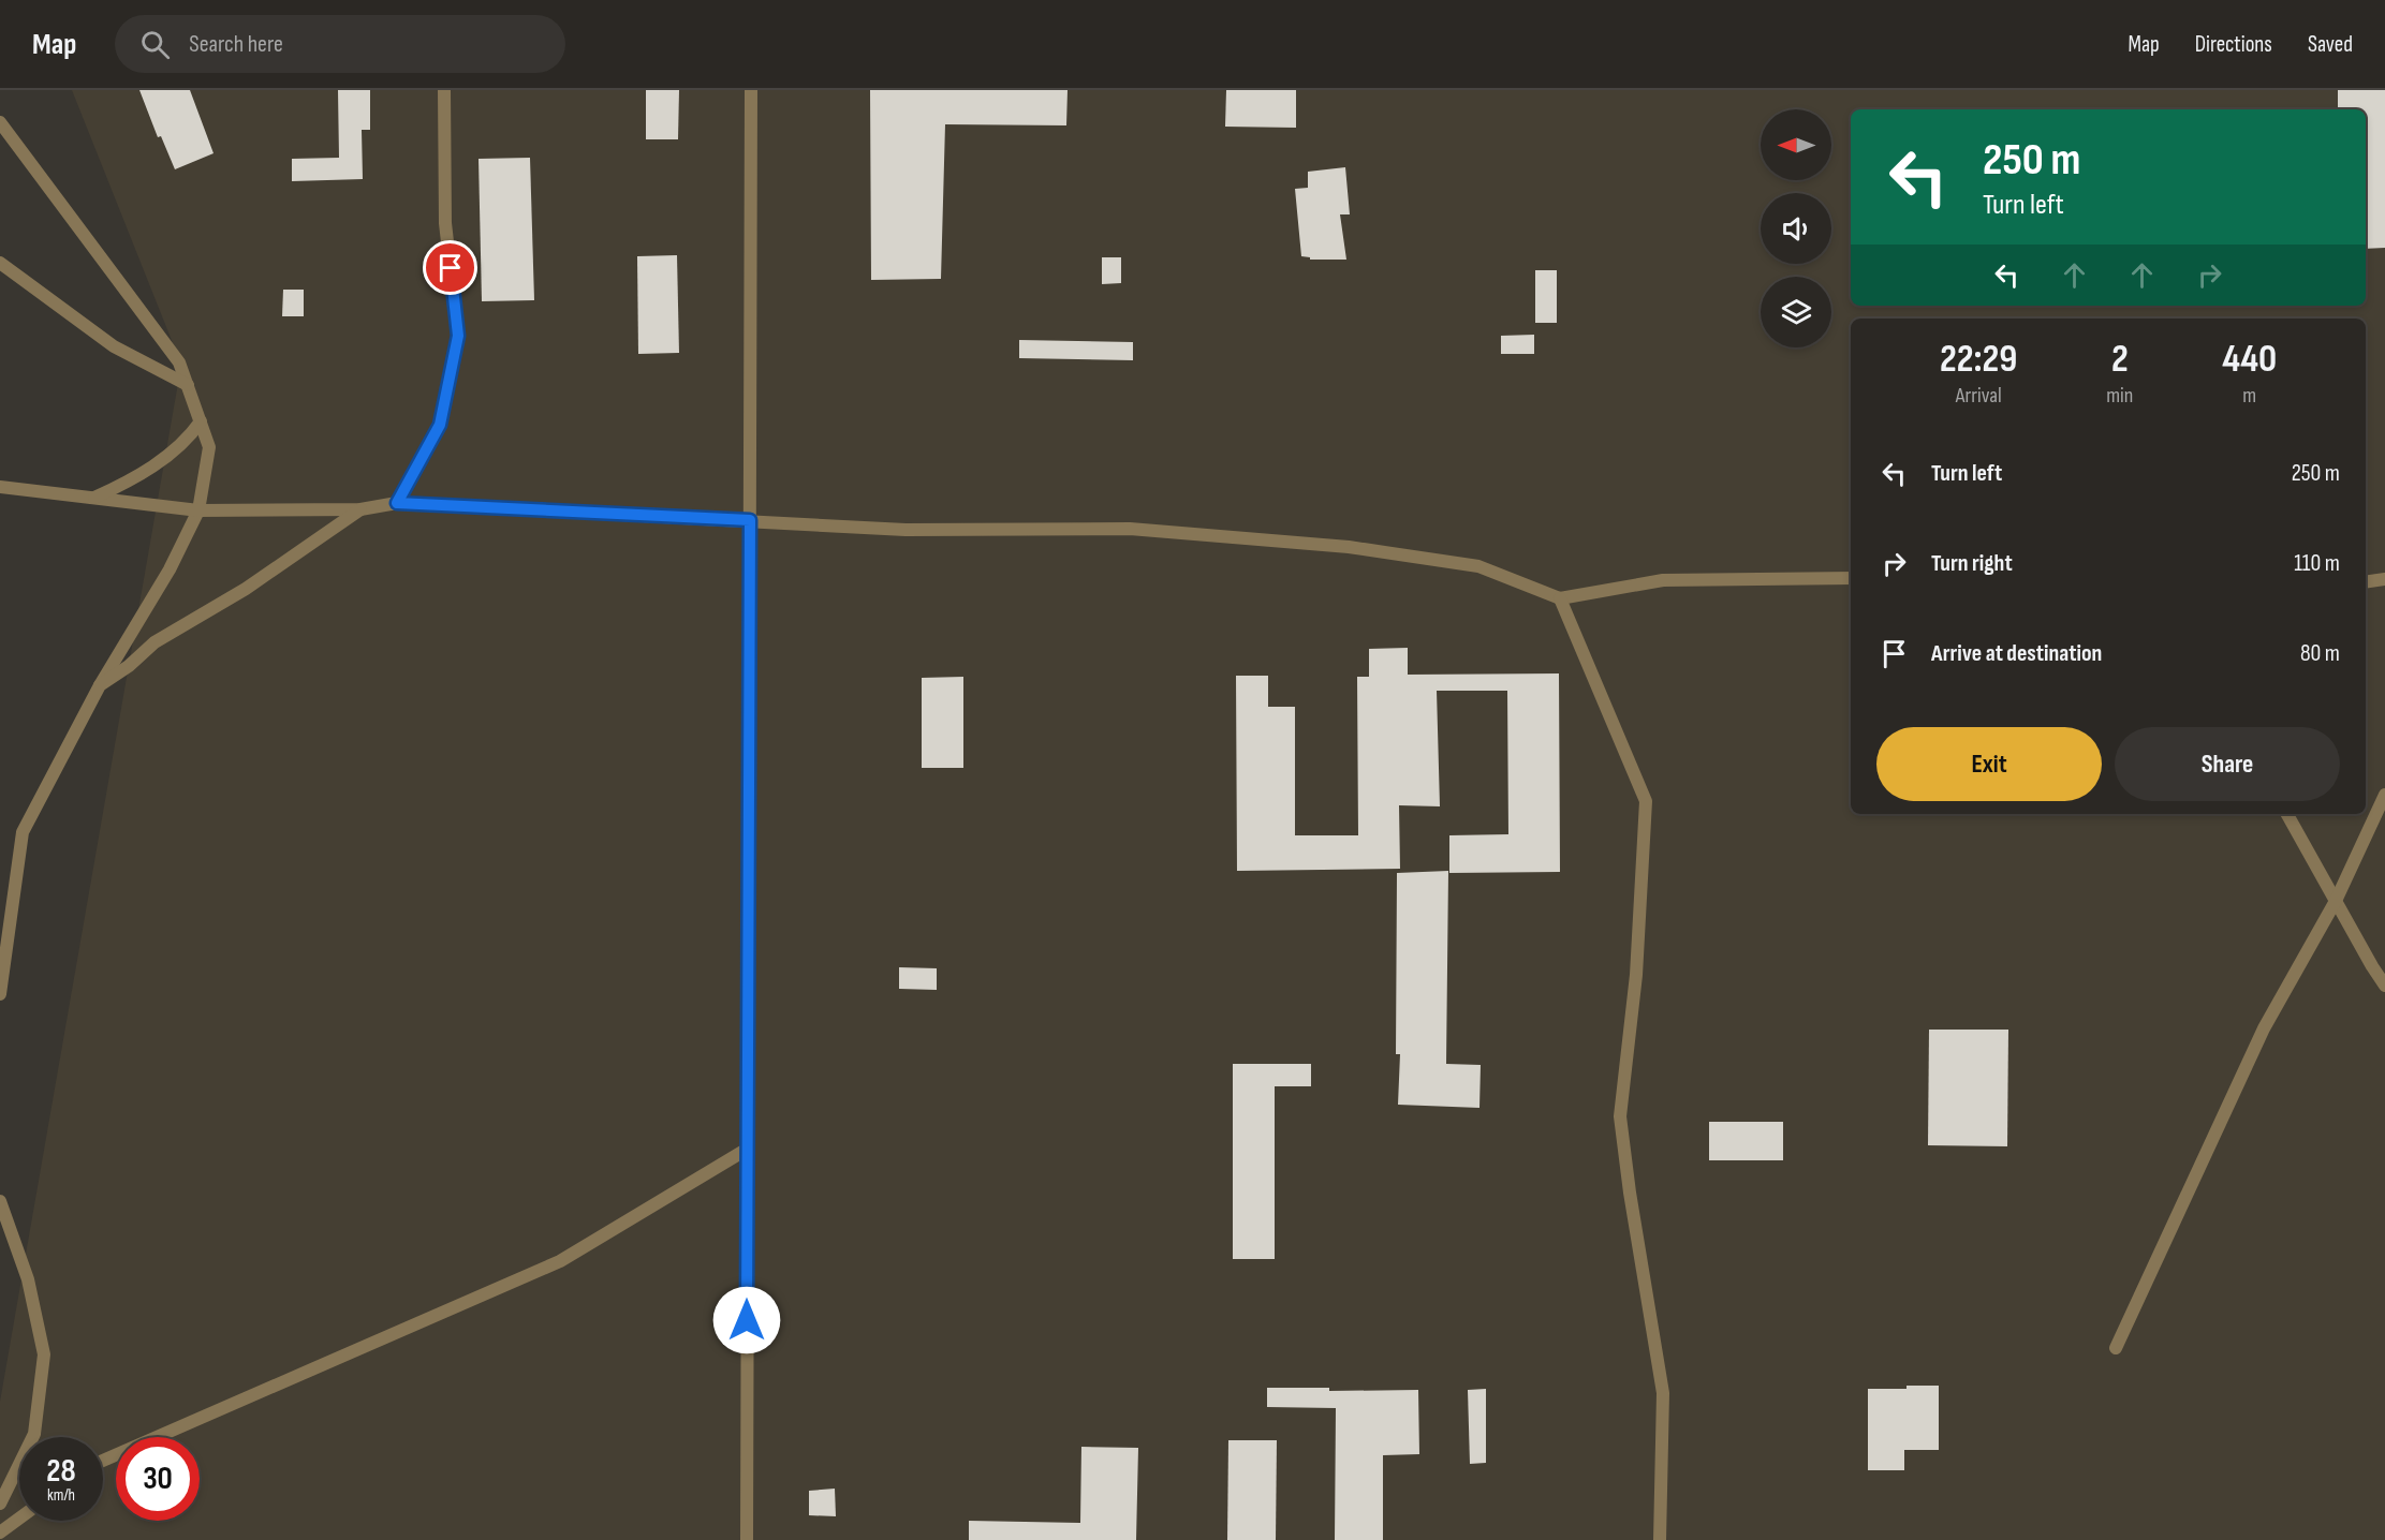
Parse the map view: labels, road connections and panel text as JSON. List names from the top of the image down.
{
  "north": "left",
  "page": {
    "header": "Map",
    "search": "Search here",
    "nav": ["Map", "Directions", "Saved"],
    "turn": ["250 m", "Turn left"],
    "eta": [
      "22:29",
      "Arrival",
      "2",
      "min",
      "440",
      "m"
    ],
    "list": [
      {
        "name": "Turn left",
        "value": "250 m"
      },
      {
        "name": "Turn right",
        "value": "110 m"
      },
      {
        "name": "Arrive at destination",
        "value": "80 m"
      }
    ],
    "buttons": ["Exit", "Share"],
    "speed": "28 km/h",
    "limit": "30"
  }
}
